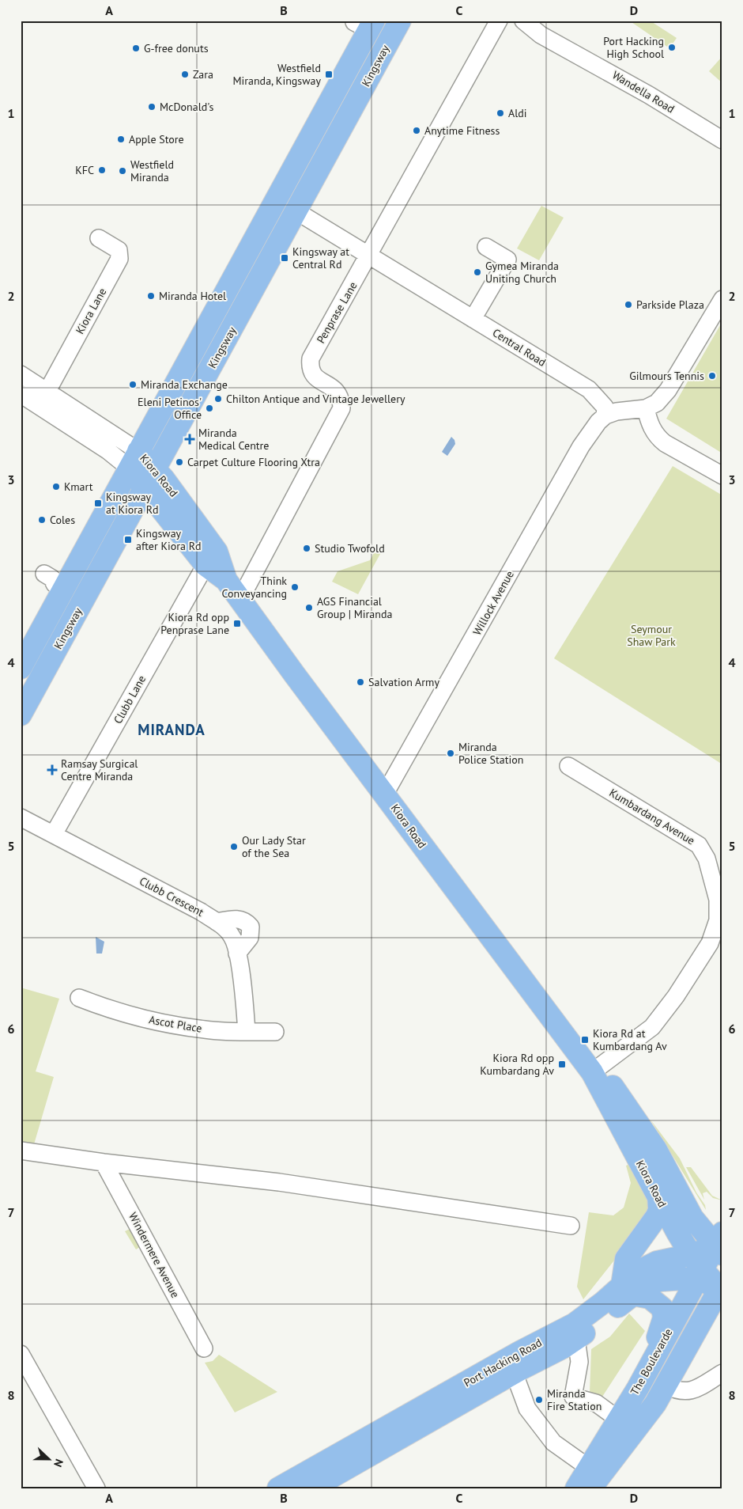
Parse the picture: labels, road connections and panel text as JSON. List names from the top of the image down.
{
  "streets": {
    "main road": [
      "Kingsway",
      "Kiora Road",
      "The Boulevarde",
      "Port Hacking Road"
    ],
    "street": [
      "Wandella Road",
      "Kiora Lane",
      "Penprase Lane",
      "Central Road",
      "Willock Avenue",
      "Clubb Lane",
      "Kumbardang Avenue",
      "Clubb Crescent",
      "Ascot Place",
      "Windermere Avenue"
    ]
  },
  "crossings": [
    ["Kingsway", "Central Road"],
    ["Kingsway", "Kiora Road"],
    ["Kiora Lane", "Kiora Road"],
    ["Penprase Lane", "Central Road"],
    ["Penprase Lane", "Kiora Road"],
    ["Central Road", "Willock Avenue"],
    ["Kiora Road", "Willock Avenue"],
    ["Kiora Road", "Clubb Lane"],
    ["Kiora Road", "Kumbardang Avenue"],
    ["Kiora Road", "The Boulevarde"],
    ["Kiora Road", "Port Hacking Road"],
    ["Clubb Lane", "Clubb Crescent"],
    ["Clubb Crescent", "Ascot Place"],
    ["The Boulevarde", "Port Hacking Road"]
  ],
  "districts": ["MIRANDA"],
  "parks": ["Seymour Shaw Park"],
  "places": {
    "other": [
      "Port Hacking High School",
      "G-free donuts",
      "Zara",
      "McDonald's",
      "Aldi",
      "Anytime Fitness",
      "Apple Store",
      "KFC",
      "Westfield Miranda",
      "Gymea Miranda Uniting Church",
      "Miranda Hotel",
      "Parkside Plaza",
      "Gilmours Tennis",
      "Miranda Exchange",
      "Chilton Antique and Vintage Jewellery",
      "Eleni Petinos' Office",
      "Carpet Culture Flooring Xtra",
      "Kmart",
      "Coles",
      "Studio Twofold",
      "Think Conveyancing",
      "AGS Financial Group | Miranda",
      "Salvation Army",
      "Miranda Police Station",
      "Our Lady Star of the Sea",
      "Miranda Fire Station"
    ],
    "transit": [
      "Westfield Miranda, Kingsway",
      "Kingsway at Central Rd",
      "Kingsway at Kiora Rd",
      "Kingsway after Kiora Rd",
      "Kiora Rd opp Penprase Lane",
      "Kiora Rd at Kumbardang Av",
      "Kiora Rd opp Kumbardang Av"
    ],
    "health": ["Miranda Medical Centre", "Ramsay Surgical Centre Miranda"]
  },
  "north": "right",
  "grid": {
    "columns": [
      "A",
      "B",
      "C",
      "D"
    ],
    "rows": [
      "1",
      "2",
      "3",
      "4",
      "5",
      "6",
      "7",
      "8"
    ]
  }
}
